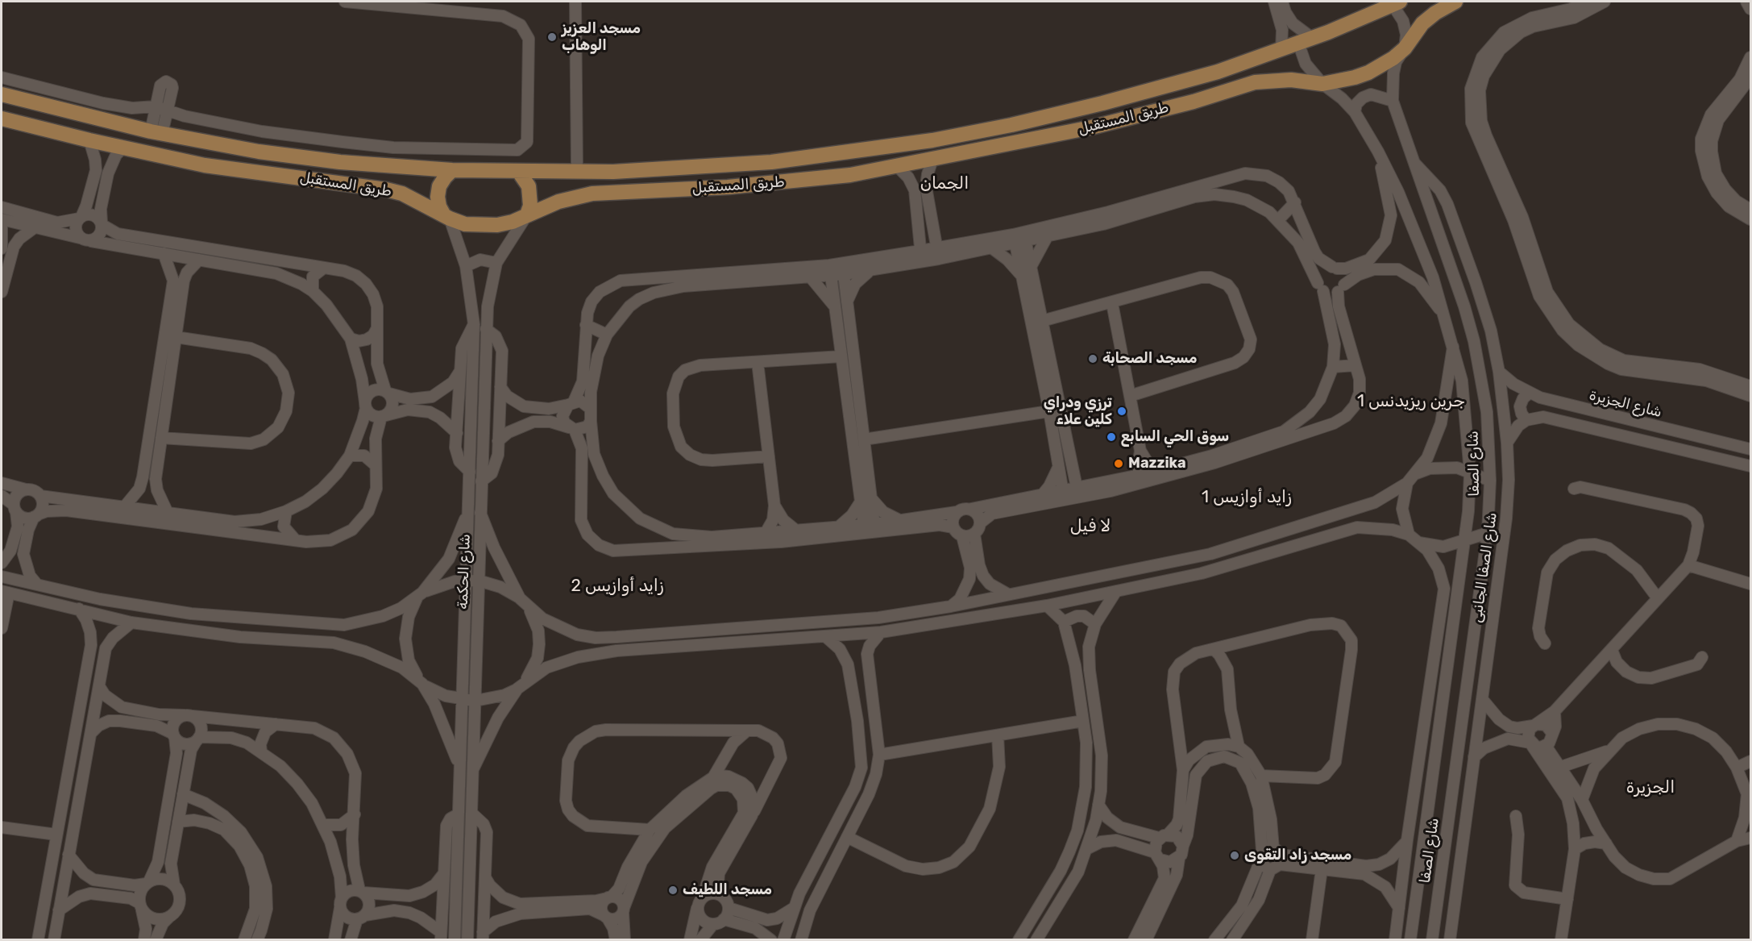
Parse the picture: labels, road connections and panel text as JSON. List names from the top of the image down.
{
  "streets": {
    "main road": ["طريق المستقبل"],
    "street": [
      "شارع الجزيرة",
      "شارع الصفا",
      "شارع الصفا الجانبى",
      "شارع الحكمة"
    ]
  },
  "crossings": [
    ["طريق المستقبل", "شارع الصفا"],
    ["طريق المستقبل", "شارع الحكمة"],
    ["شارع الجزيرة", "شارع الصفا الجانبى"],
    ["شارع الصفا", "شارع الصفا الجانبى"]
  ],
  "districts": [
    "الجمان",
    "جرين ريزيدنس 1",
    "زايد أوازيس 1",
    "لا فيل",
    "زايد أوازيس 2",
    "الجزيرة"
  ],
  "places": [
    "مسجد العزيز الوهاب",
    "مسجد الصحابة",
    "ترزي ودراي كلين علاء",
    "سوق الحي السابع",
    "Mazzika",
    "مسجد زاد التقوى",
    "مسجد اللطيف"
  ]
}
